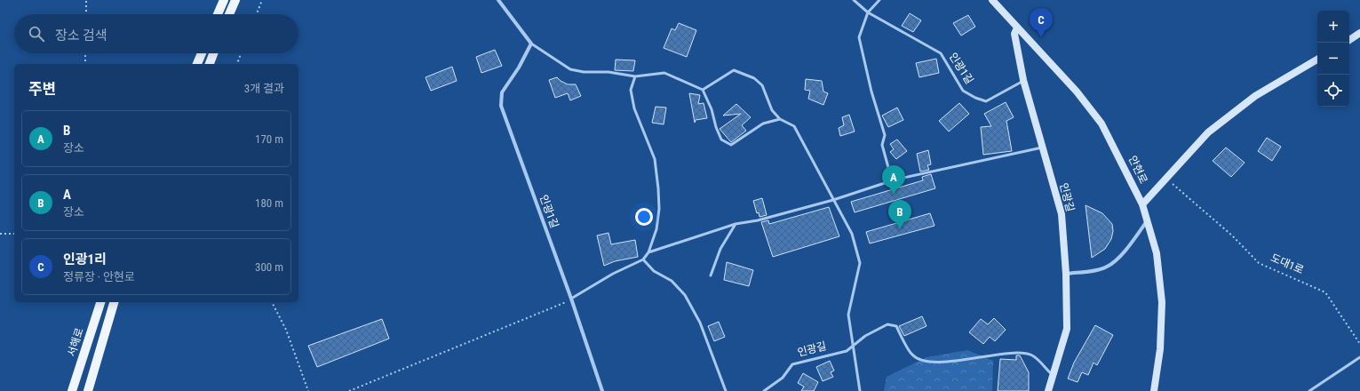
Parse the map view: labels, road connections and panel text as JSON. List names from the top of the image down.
{
  "streets": {
    "main road": ["서해로"],
    "street": ["인광1길", "안현로", "인광길"],
    "path": ["도대1로"]
  },
  "crossings": [
    ["인광1길", "인광길"],
    ["안현로", "인광길"]
  ],
  "page": {
    "pins": ["C", "A", "B"],
    "map_buttons": ["+", "−"],
    "search": "장소 검색",
    "heading": ["주변", "3개 결과"],
    "list": [
      {
        "mark": "A",
        "name": "B",
        "note": "장소",
        "value": "170 m"
      },
      {
        "mark": "B",
        "name": "A",
        "note": "장소",
        "value": "180 m"
      },
      {
        "mark": "C",
        "name": "인광1리",
        "note": "정류장 · 안현로",
        "value": "300 m"
      }
    ]
  }
}
